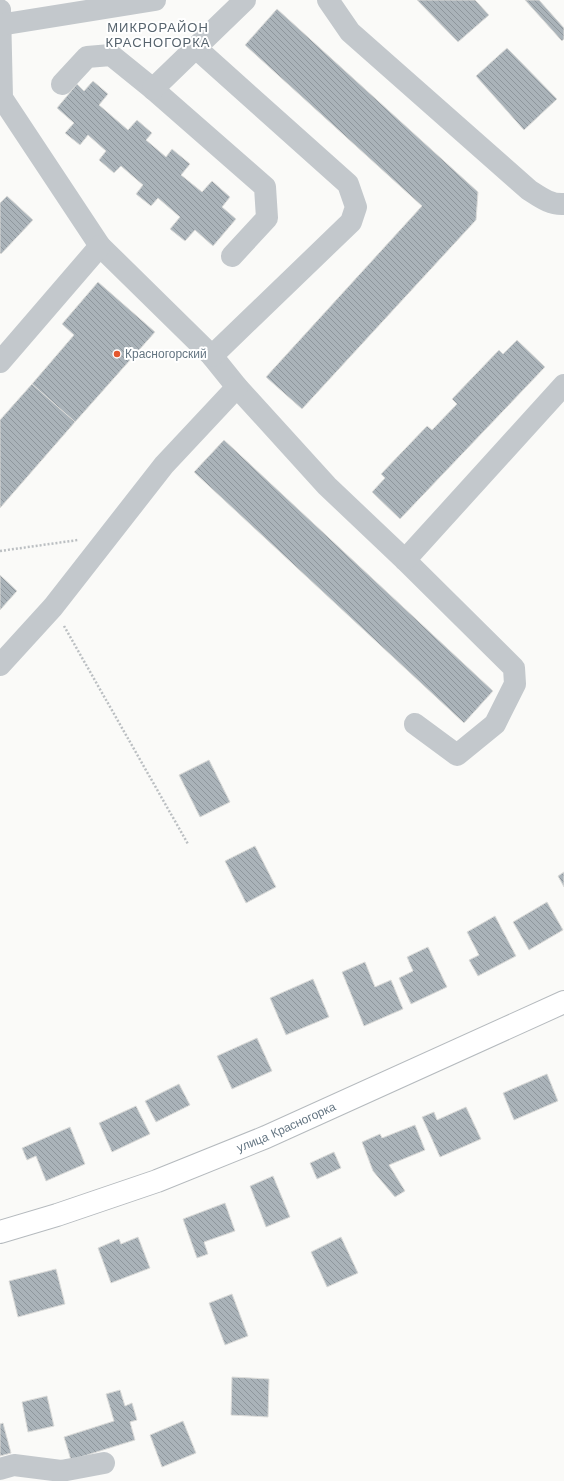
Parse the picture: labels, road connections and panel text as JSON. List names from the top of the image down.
{
  "streets": {
    "main road": ["улица Красногорка"]
  },
  "districts": ["МИКРОРАЙОН КРАСНОГОРКА"],
  "places": ["Красногорский"]
}
